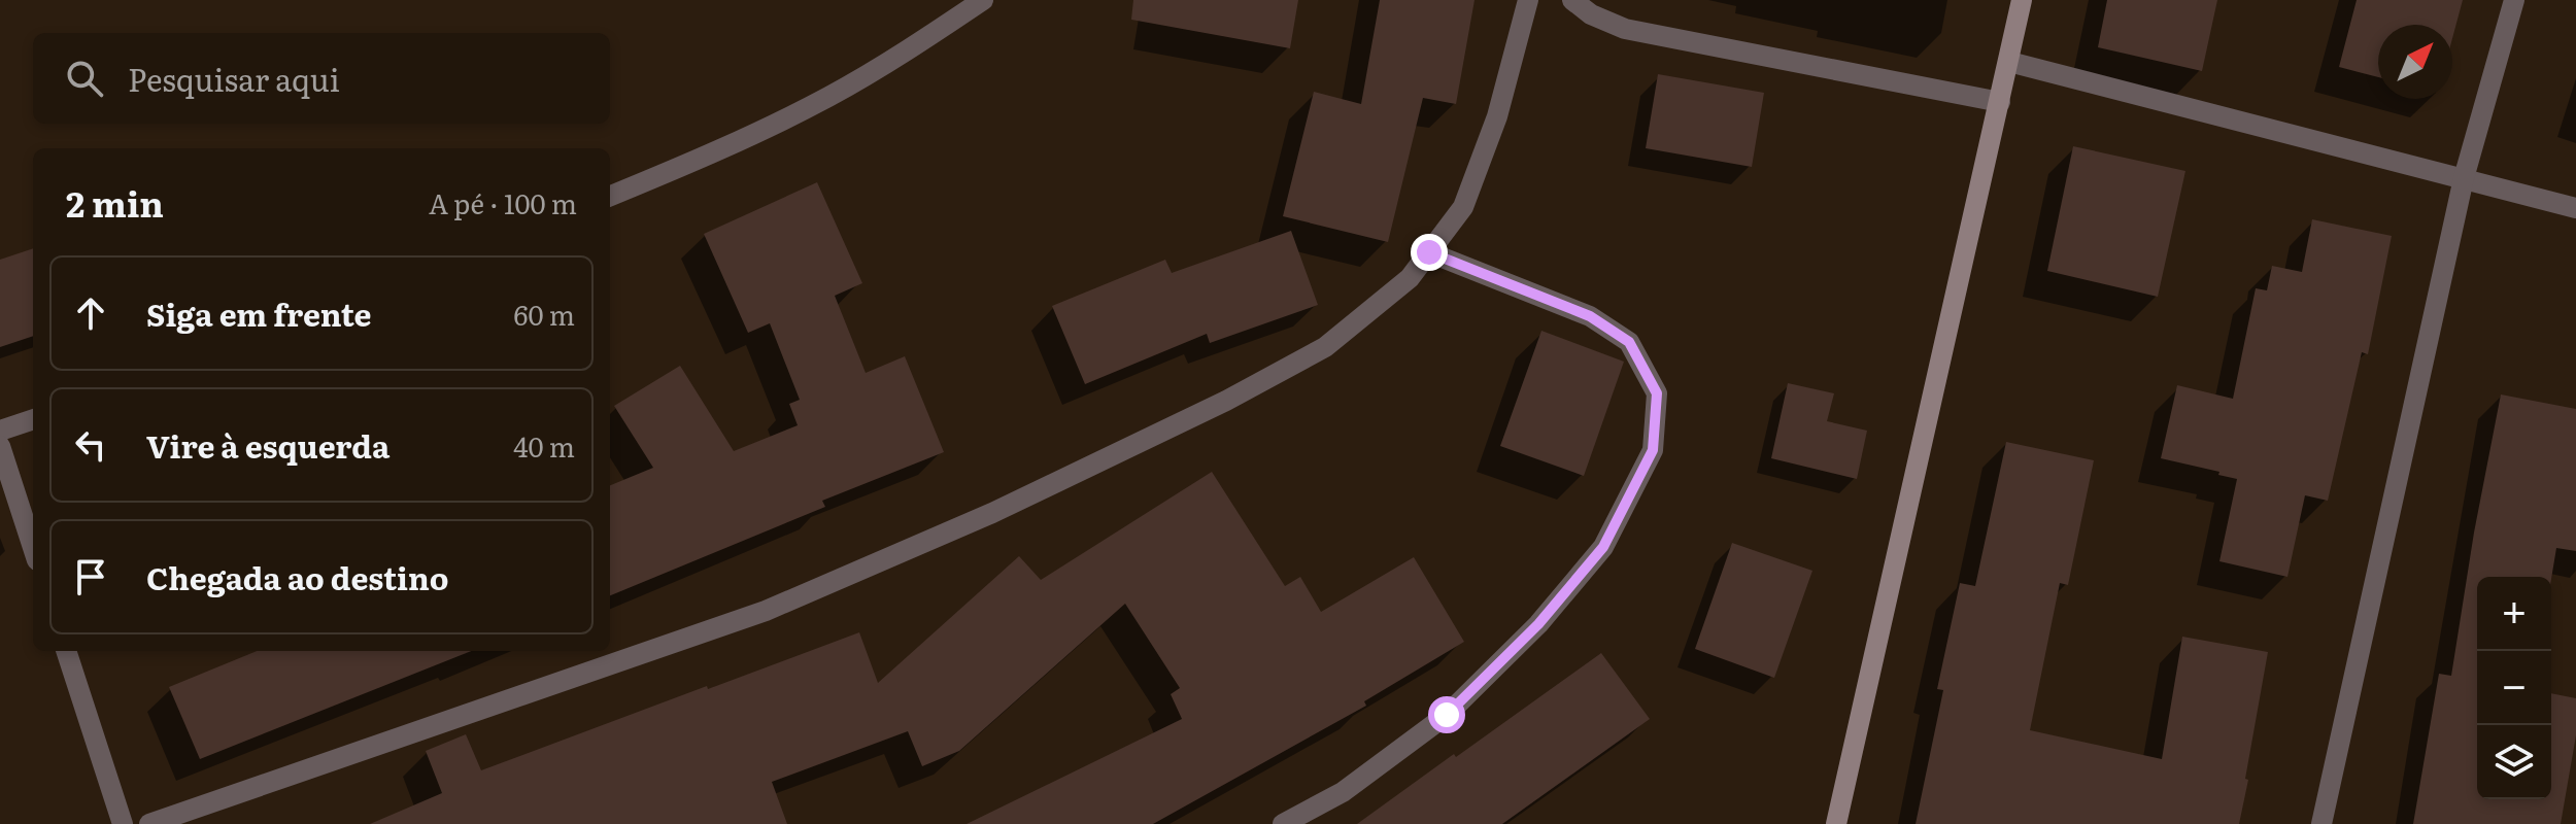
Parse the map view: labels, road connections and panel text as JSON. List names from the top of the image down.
{
  "north": "top right",
  "page": {
    "search": "Pesquisar aqui",
    "heading": ["2 min", "A pé · 100 m"],
    "list": [
      ["Siga em frente", "60 m"],
      ["Vire à esquerda", "40 m"],
      "Chegada ao destino"
    ],
    "map_buttons": ["+", "−"]
  }
}
